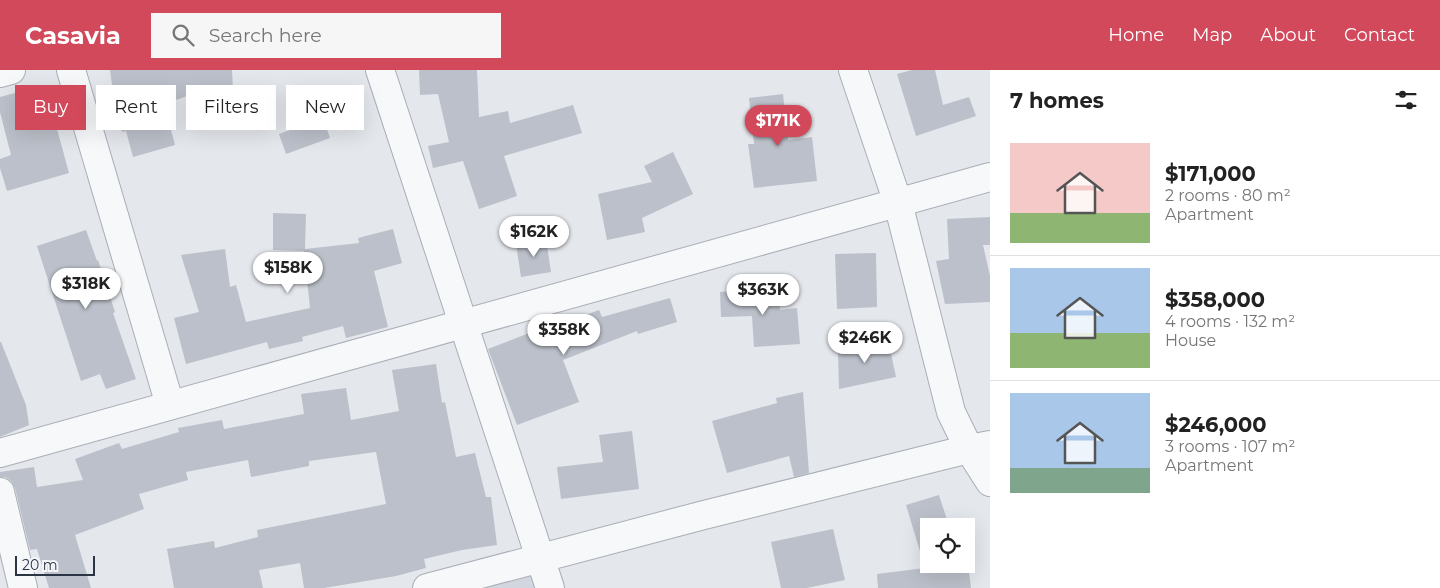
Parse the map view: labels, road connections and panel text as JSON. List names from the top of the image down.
{
  "scale_bar": "20 m",
  "page": {
    "header": "Casavia",
    "search": "Search here",
    "nav": [
      "Home",
      "Map",
      "About",
      "Contact"
    ],
    "heading": "7 homes",
    "chip": [
      "Buy",
      "Rent",
      "Filters",
      "New"
    ],
    "price": [
      "$171K",
      "$162K",
      "$158K",
      "$318K",
      "$363K",
      "$358K",
      "$246K"
    ],
    "list": [
      {
        "name": "$171,000",
        "note": "2 rooms · 80 m² · Apartment"
      },
      {
        "name": "$358,000",
        "note": "4 rooms · 132 m² · House"
      },
      {
        "name": "$246,000",
        "note": "3 rooms · 107 m² · Apartment"
      }
    ],
    "scale": "20 m"
  }
}
